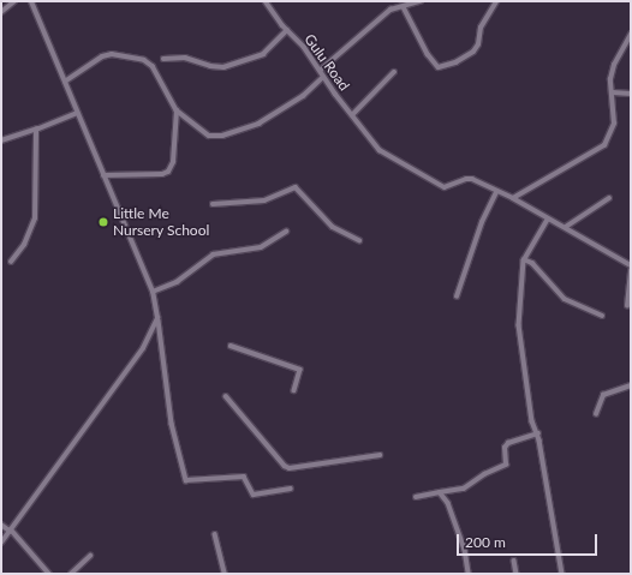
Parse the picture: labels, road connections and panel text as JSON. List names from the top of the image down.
{
  "streets": {
    "street": ["Gulu Road"]
  },
  "places": ["Little Me Nursery School"],
  "scale_bar": "200 m"
}
